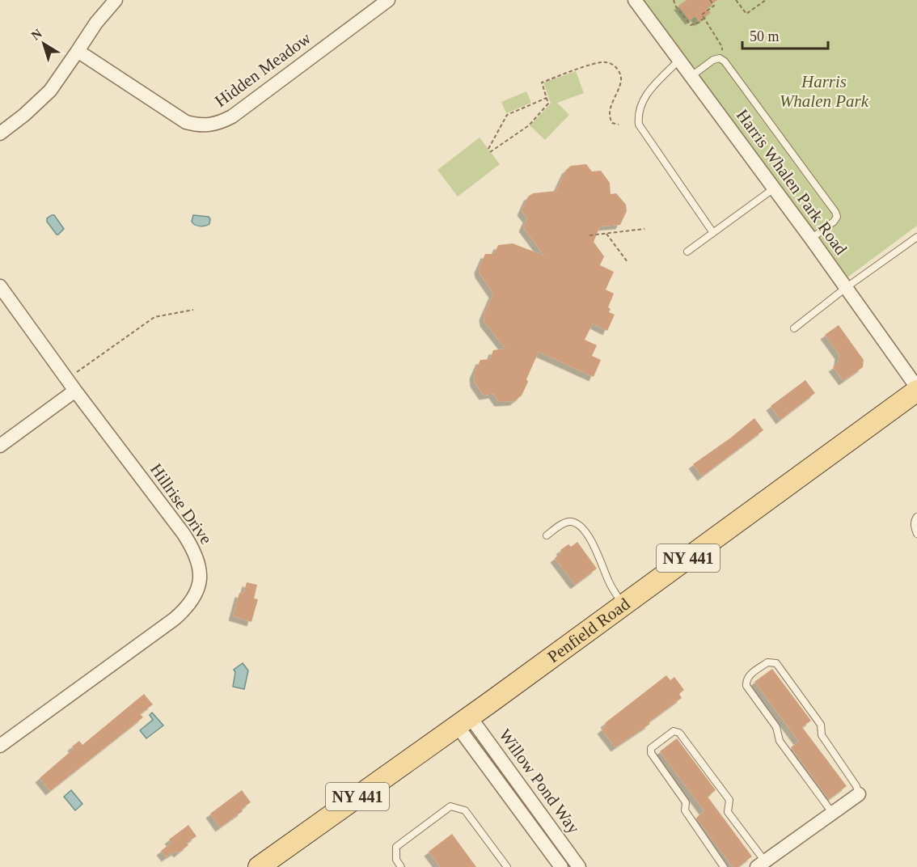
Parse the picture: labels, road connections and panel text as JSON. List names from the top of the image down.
{
  "streets": {
    "main road": ["NY 441", "Penfield Road"],
    "street": [
      "Hidden Meadow",
      "Harris Whalen Park Road",
      "Hillrise Drive",
      "Willow Pond Way"
    ]
  },
  "crossings": [
    ["Harris Whalen Park Road", "Penfield Road"],
    ["Penfield Road", "Willow Pond Way"]
  ],
  "parks": ["Harris Whalen Park"],
  "scale_bar": "50 m",
  "north": "top left"
}
